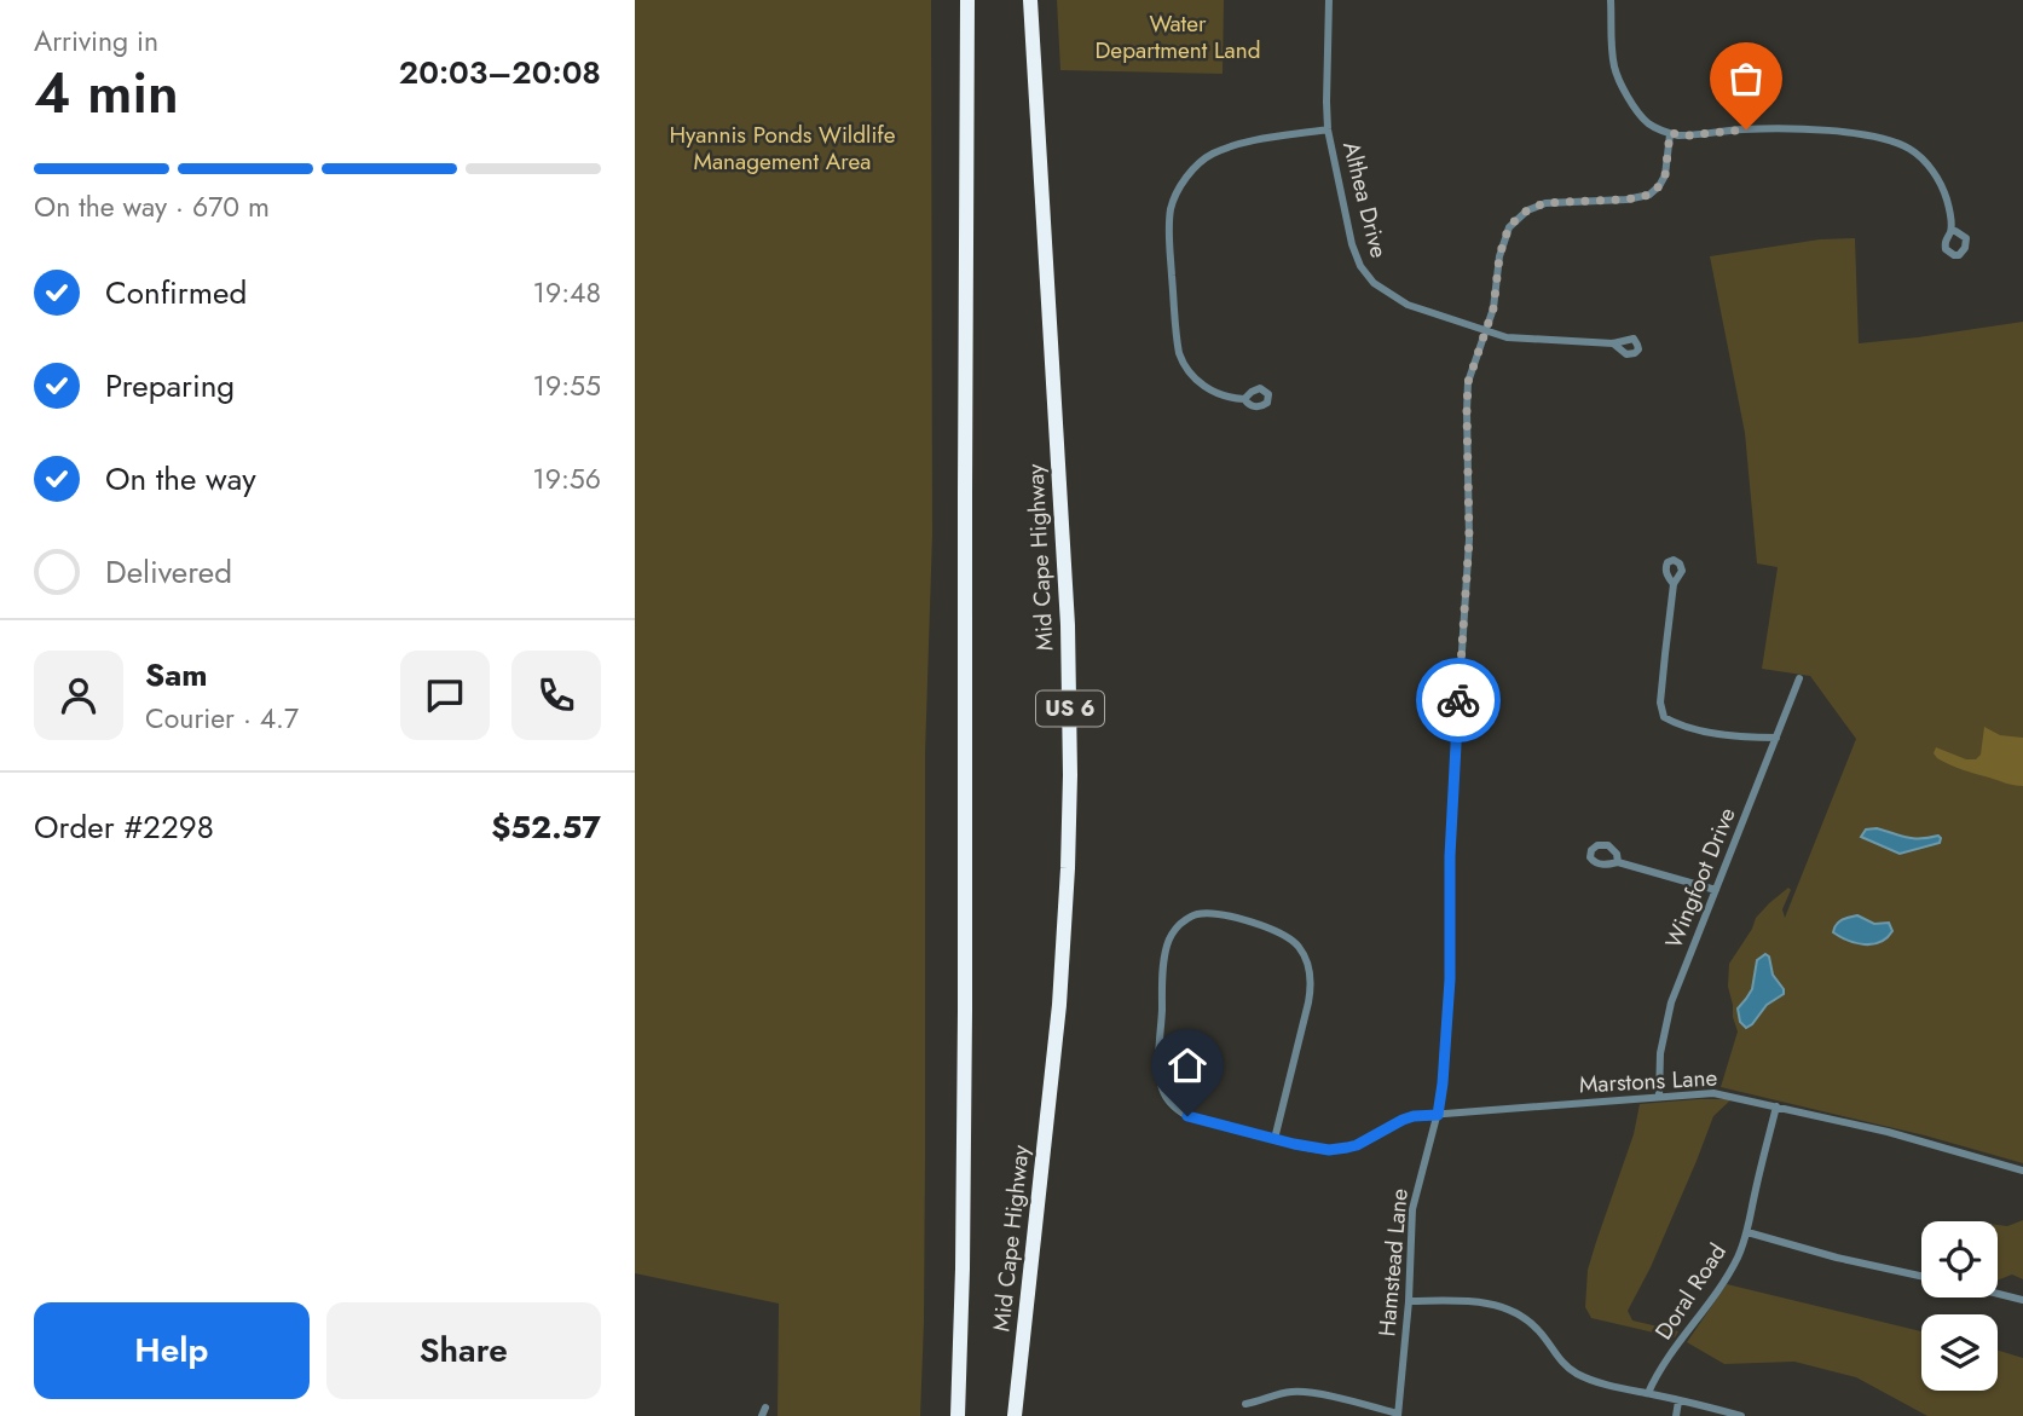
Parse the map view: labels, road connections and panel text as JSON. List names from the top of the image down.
{
  "streets": {
    "highway": ["Mid Cape Highway", "US 6"],
    "street": [
      "Althea Drive",
      "Wingfoot Drive",
      "Marstons Lane",
      "Hamstead Lane",
      "Doral Road"
    ]
  },
  "crossings": [
    ["Althea Drive", "Hamstead Lane"],
    ["Wingfoot Drive", "Marstons Lane"],
    ["Marstons Lane", "Hamstead Lane"],
    ["Marstons Lane", "Doral Road"]
  ],
  "parks": ["Water Department Land", "Hyannis Ponds Wildlife Management Area"],
  "page": {
    "heading": ["4 min", "Arriving in", "20:03–20:08"],
    "panel": [
      "Sam",
      "Courier · 4.7",
      "Order #2298",
      "$52.57"
    ],
    "bar": "On the way · 670 m",
    "list": [
      ["Confirmed", "19:48"],
      ["Preparing", "19:55"],
      ["On the way", "19:56"],
      "Delivered"
    ],
    "buttons": ["Help", "Share"]
  }
}
